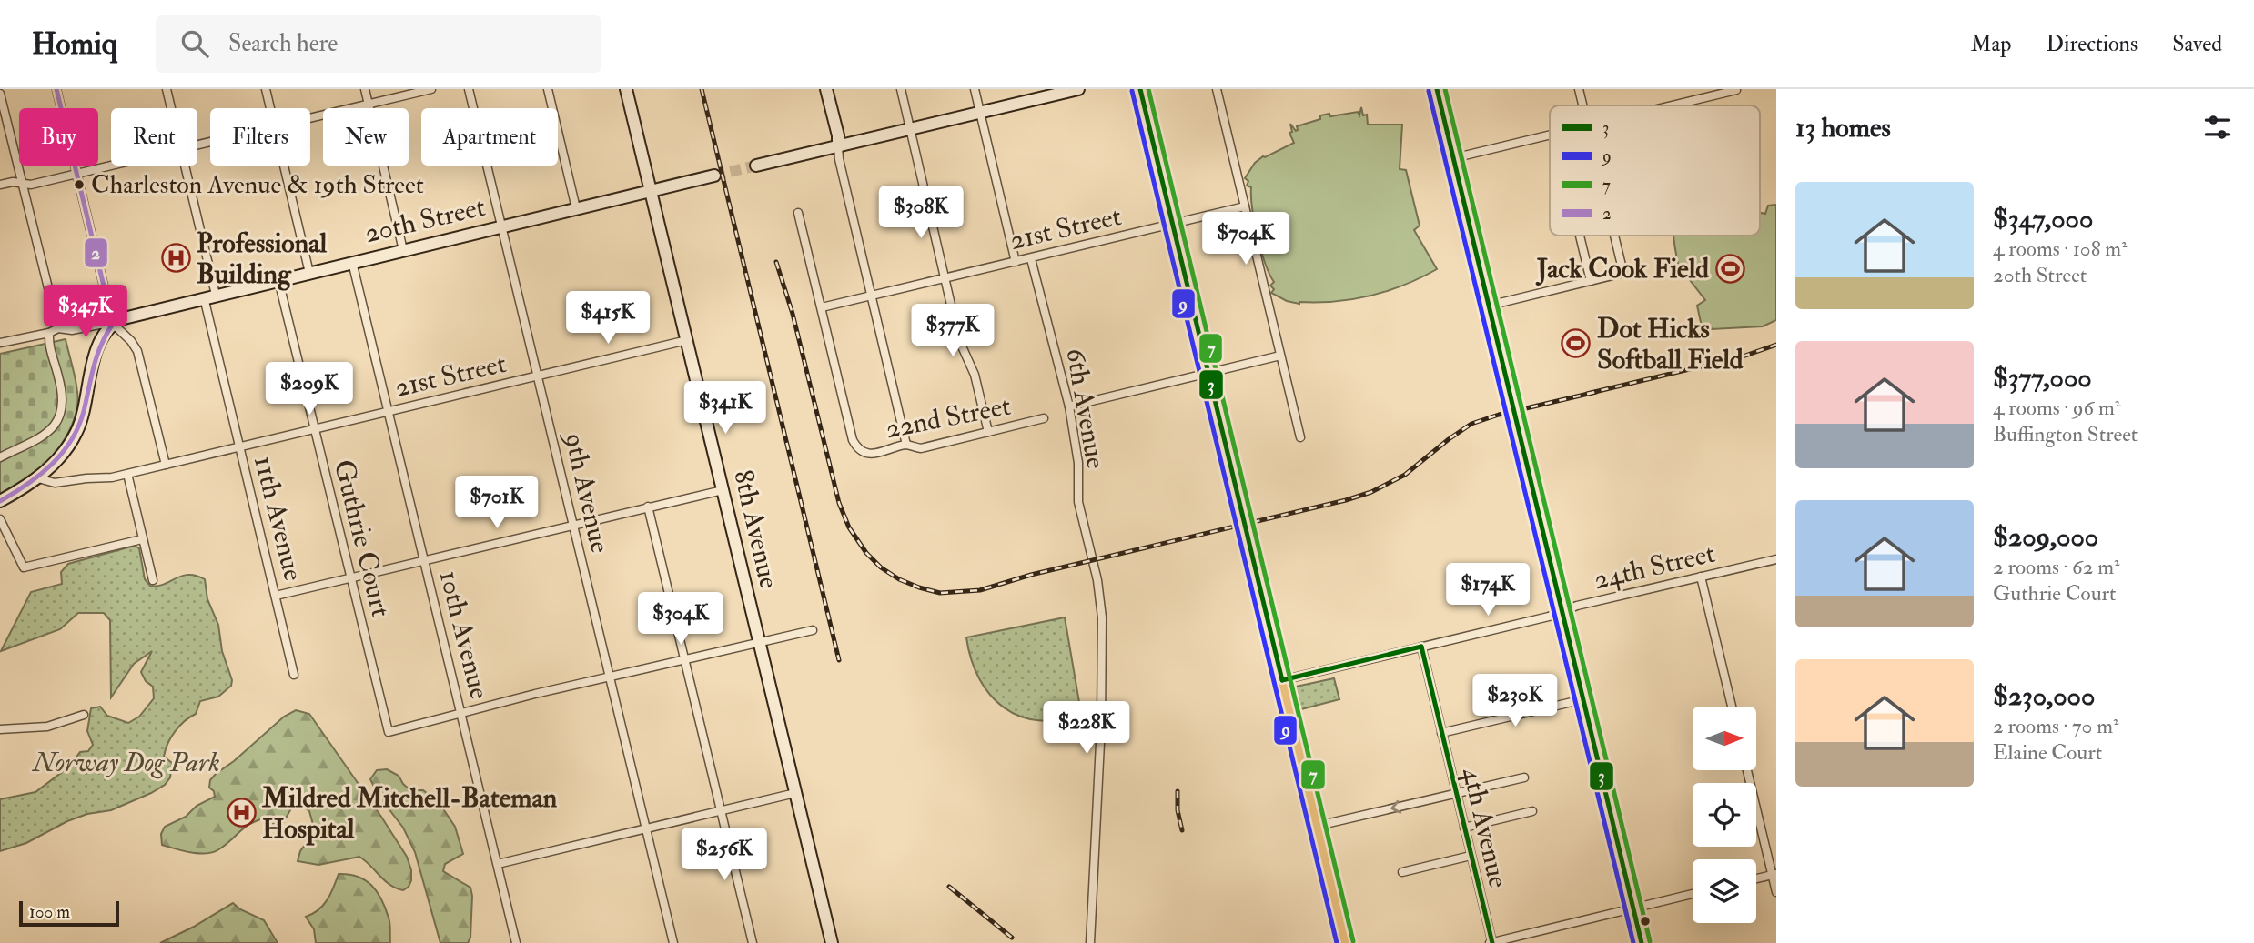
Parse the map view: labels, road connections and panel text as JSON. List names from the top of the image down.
{
  "streets": {
    "main road": ["20th Street", "8th Avenue"],
    "street": [
      "21st Street",
      "6th Avenue",
      "22nd Street",
      "9th Avenue",
      "11th Avenue",
      "Guthrie Court",
      "24th Street",
      "10th Avenue",
      "4th Avenue"
    ]
  },
  "crossings": [
    ["20th Street", "9th Avenue"],
    ["20th Street", "11th Avenue"],
    ["20th Street", "8th Avenue"],
    ["20th Street", "Guthrie Court"],
    ["20th Street", "10th Avenue"],
    ["21st Street", "6th Avenue"],
    ["21st Street", "22nd Street"],
    ["21st Street", "9th Avenue"],
    ["21st Street", "11th Avenue"],
    ["21st Street", "8th Avenue"],
    ["21st Street", "Guthrie Court"],
    ["21st Street", "10th Avenue"],
    ["Guthrie Court", "10th Avenue"],
    ["24th Street", "4th Avenue"]
  ],
  "parks": ["Norway Dog Park"],
  "places": {
    "other": ["Charleston Avenue & 19th Street"],
    "hospital": ["Professional Building", "Mildred Mitchell-Bateman Hospital"],
    "sports": ["Jack Cook Field", "Dot Hicks Softball Field"]
  },
  "lines": [
    "transit line 3",
    "transit line 7",
    "transit line 2",
    "transit line 9"
  ],
  "legend": [
    "3",
    "9",
    "7",
    "2"
  ],
  "scale_bar": "100 m",
  "north": "right",
  "page": {
    "header": "Homiq",
    "search": "Search here",
    "nav": ["Map", "Directions", "Saved"],
    "heading": "13 homes",
    "chip": [
      "Buy",
      "Rent",
      "Filters",
      "New",
      "Apartment"
    ],
    "list": [
      {
        "name": "$347,000",
        "note": "4 rooms · 108 m² · 20th Street"
      },
      {
        "name": "$377,000",
        "note": "4 rooms · 96 m² · Buffington Street"
      },
      {
        "name": "$209,000",
        "note": "2 rooms · 62 m² · Guthrie Court"
      },
      {
        "name": "$230,000",
        "note": "2 rooms · 70 m² · Elaine Court"
      }
    ],
    "price": [
      "$308K",
      "$704K",
      "$347K",
      "$415K",
      "$377K",
      "$209K",
      "$341K",
      "$701K",
      "$174K",
      "$304K",
      "$230K",
      "$228K",
      "$256K"
    ],
    "scale": "100 m"
  }
}
